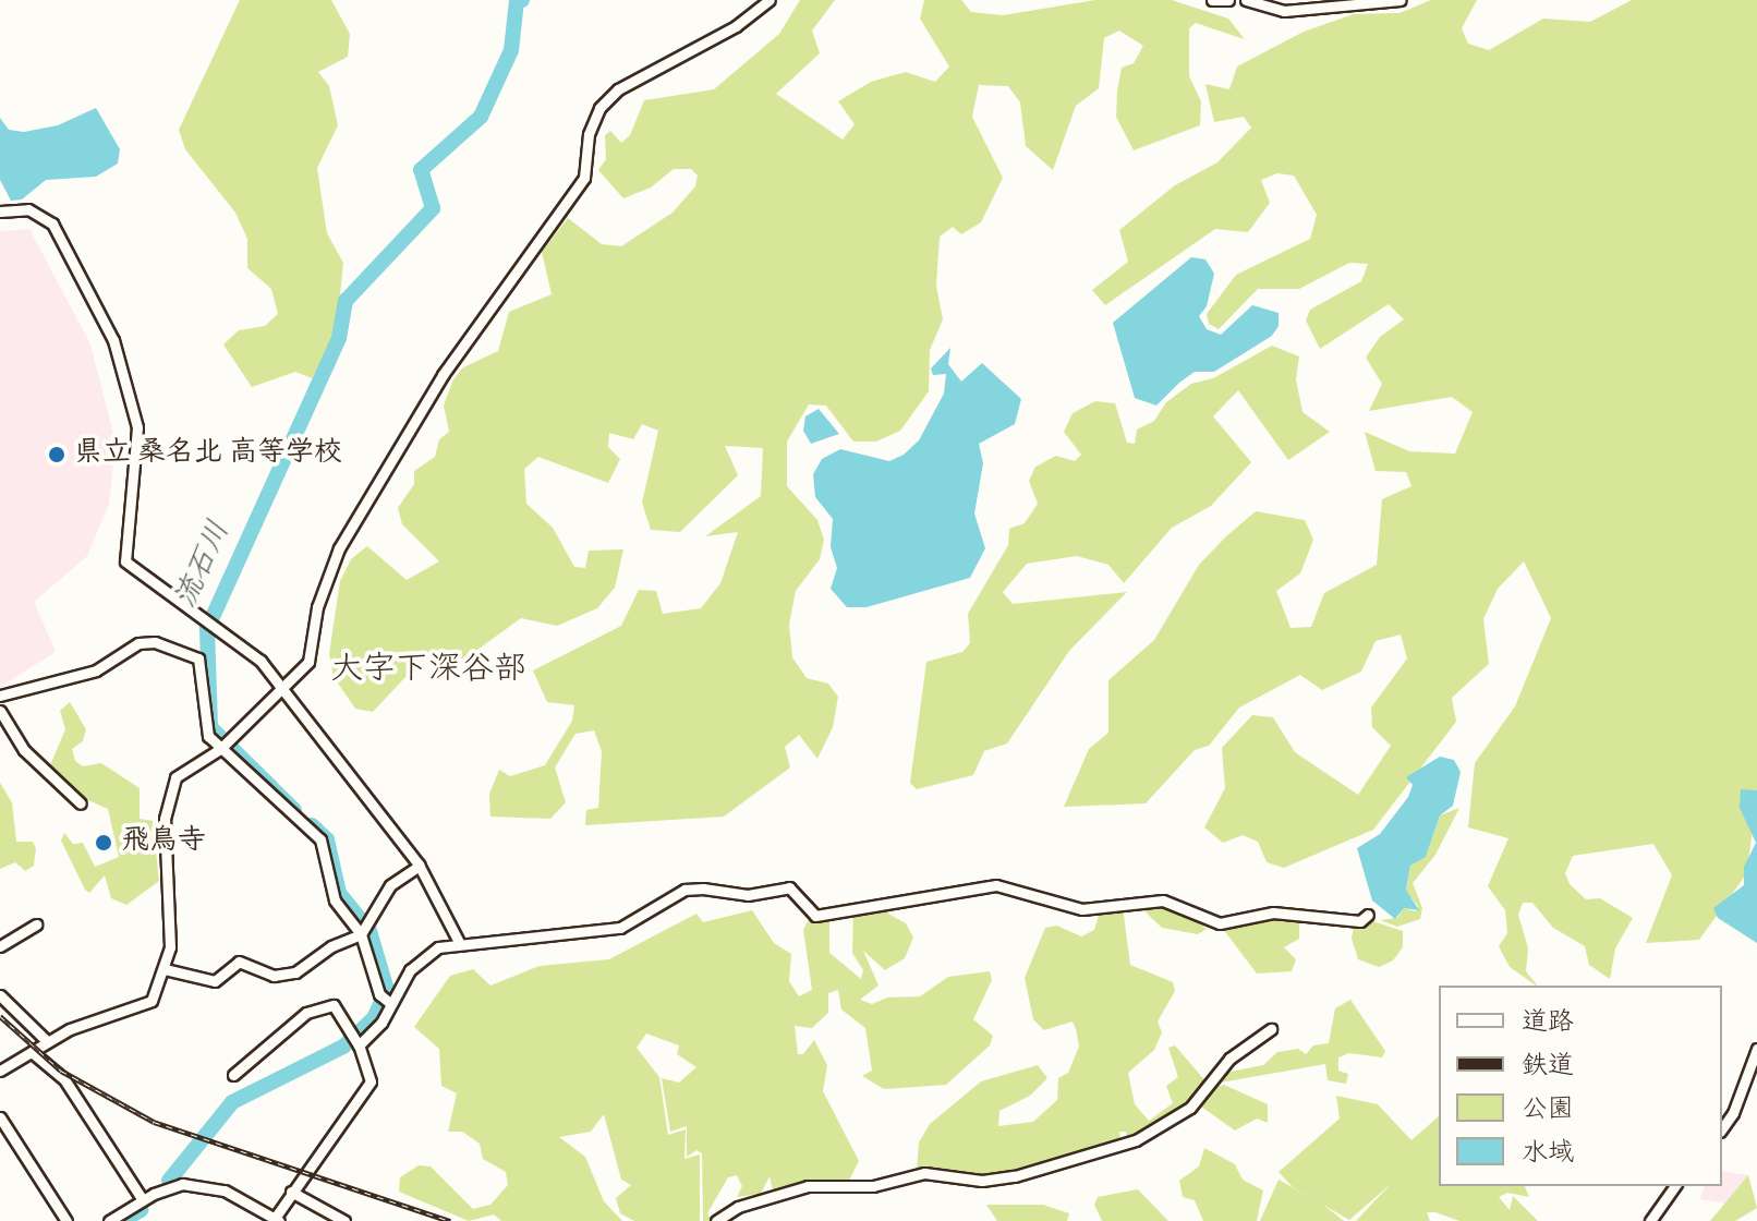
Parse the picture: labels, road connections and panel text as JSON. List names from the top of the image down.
{
  "districts": ["大字下深谷部"],
  "water": ["流石川"],
  "places": ["県立 桑名北 高等学校", "飛鳥寺"],
  "legend": [
    "道路",
    "鉄道",
    "公園",
    "水域"
  ]
}
